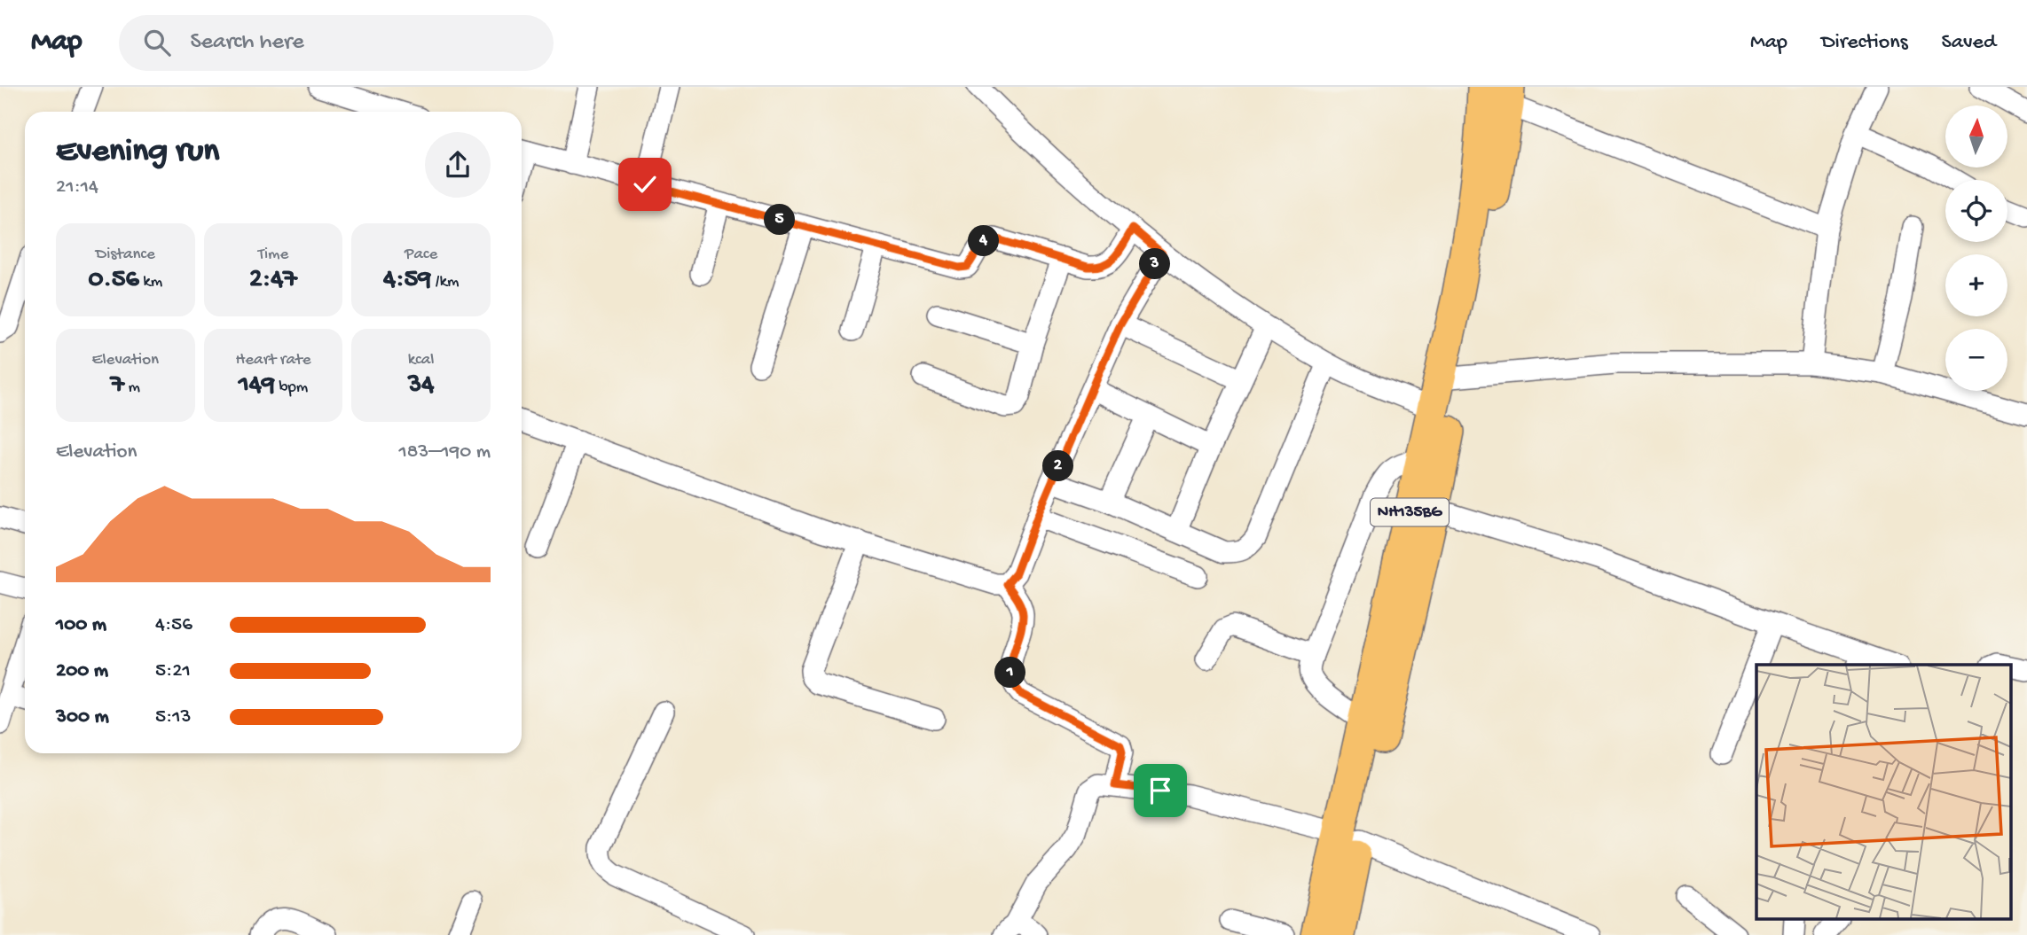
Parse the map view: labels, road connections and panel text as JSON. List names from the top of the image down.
{
  "streets": {
    "highway": ["NH135BG"]
  },
  "north": "top",
  "page": {
    "header": "Map",
    "search": "Search here",
    "nav": ["Map", "Directions", "Saved"],
    "map_buttons": ["+", "−"],
    "heading": ["Evening run", "21:14"],
    "pins": [
      "5",
      "4",
      "3",
      "2",
      "1"
    ],
    "stats": [
      ["Distance", "0.56 km"],
      ["Time", "2:47"],
      ["Pace", "4:59 /km"],
      ["Elevation", "7 m"],
      ["Heart rate", "149 bpm"],
      ["kcal", "34"]
    ],
    "chart": ["Elevation", "183–190 m"],
    "list": [
      {
        "name": "100 m",
        "note": "4:56"
      },
      {
        "name": "200 m",
        "note": "5:21"
      },
      {
        "name": "300 m",
        "note": "5:13"
      }
    ]
  }
}
